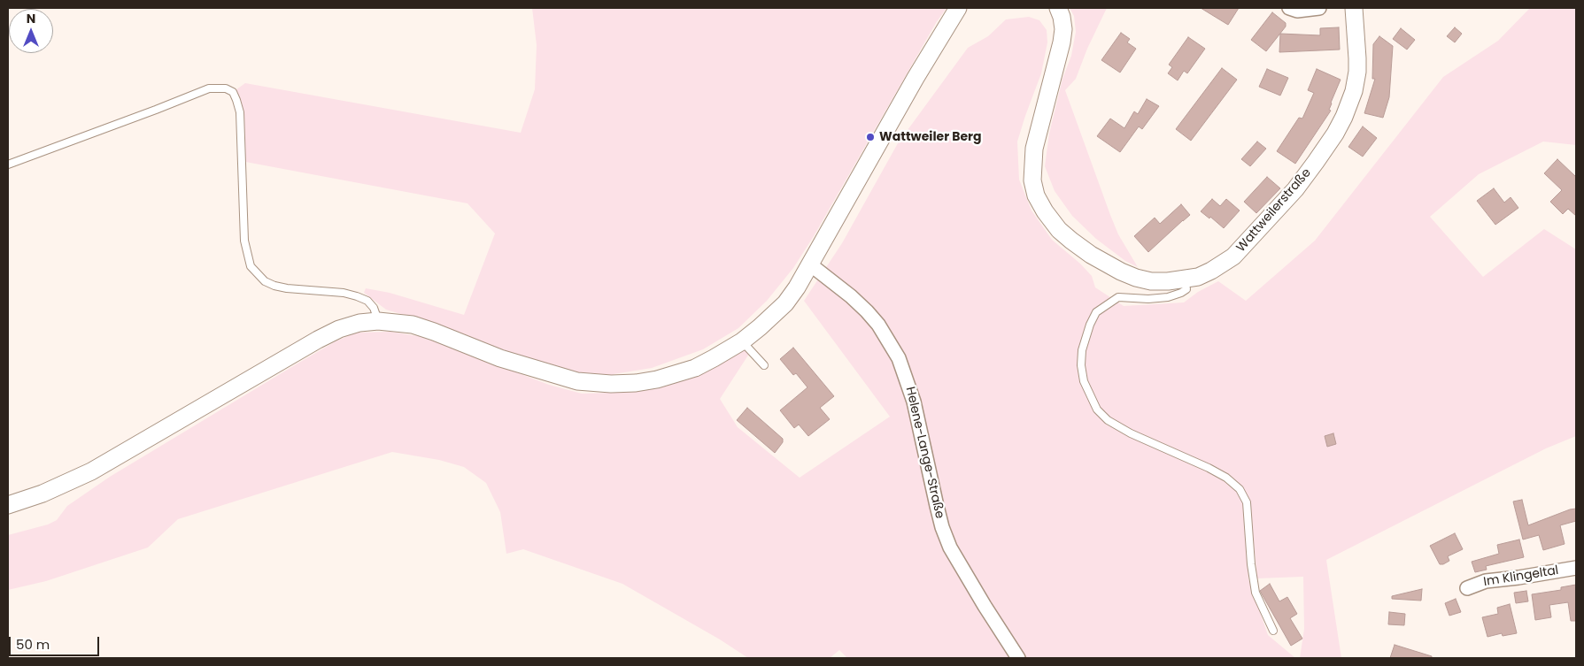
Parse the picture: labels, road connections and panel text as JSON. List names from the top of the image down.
{
  "streets": {
    "street": ["Wattweilerstraße", "Helene-Lange-Straße", "Im Klingeltal"]
  },
  "places": ["Wattweiler Berg"],
  "scale_bar": "50 m",
  "north": "top"
}
